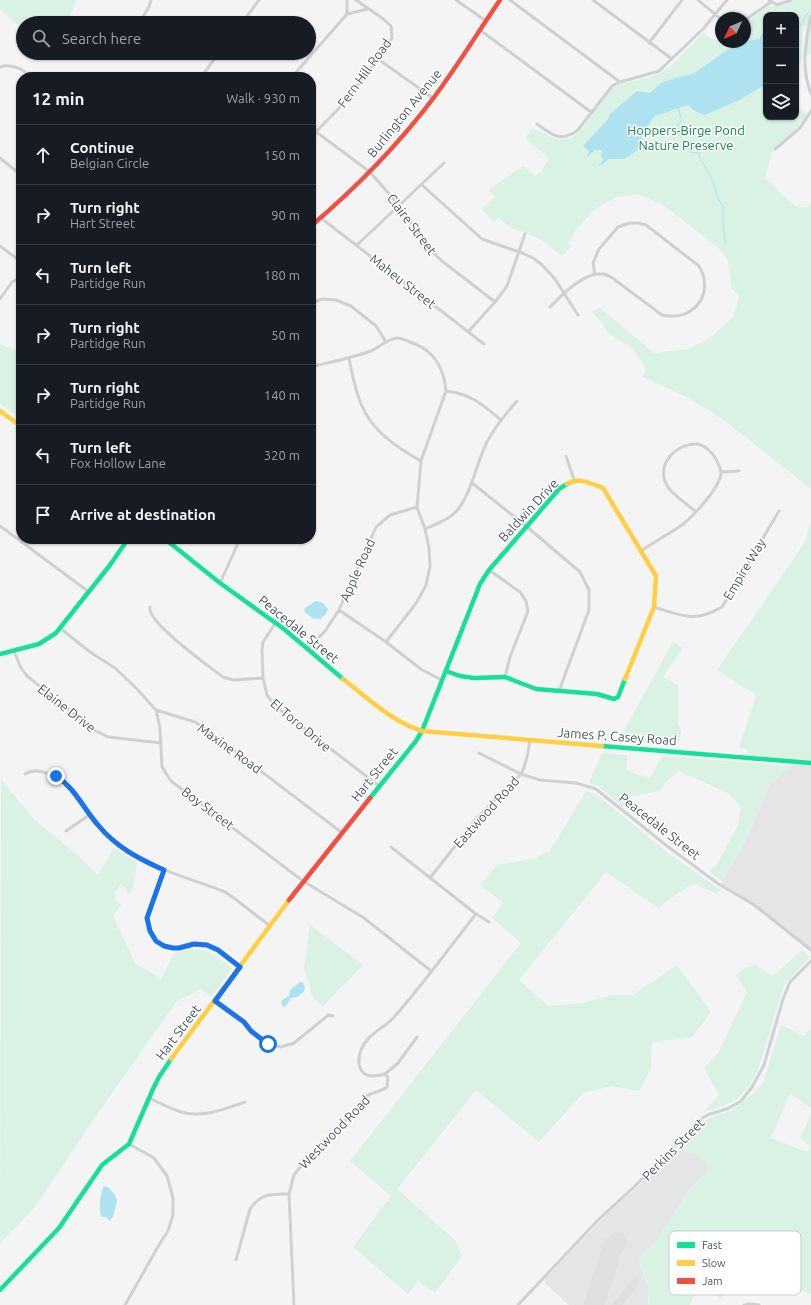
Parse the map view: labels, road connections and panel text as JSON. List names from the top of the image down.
{
  "streets": {
    "street": [
      "Fern Hill Road",
      "Burlington Avenue",
      "Claire Street",
      "Maheu Street",
      "Baldwin Drive",
      "Empire Way",
      "Apple Road",
      "Peacedale Street",
      "Elaine Drive",
      "El Toro Drive",
      "James P. Casey Road",
      "Maxine Road",
      "Hart Street",
      "Boy Street",
      "Eastwood Road",
      "Westwood Road",
      "Perkins Street"
    ]
  },
  "crossings": [
    ["Fern Hill Road", "Claire Street"],
    ["Burlington Avenue", "Claire Street"],
    ["Burlington Avenue", "Maheu Street"],
    ["Baldwin Drive", "Empire Way"],
    ["Baldwin Drive", "Peacedale Street"],
    ["Baldwin Drive", "James P. Casey Road"],
    ["Baldwin Drive", "Hart Street"],
    ["Apple Road", "Peacedale Street"],
    ["Peacedale Street", "El Toro Drive"],
    ["Peacedale Street", "James P. Casey Road"],
    ["Peacedale Street", "Hart Street"],
    ["Peacedale Street", "Eastwood Road"],
    ["Elaine Drive", "Boy Street"],
    ["El Toro Drive", "Hart Street"],
    ["James P. Casey Road", "Hart Street"],
    ["James P. Casey Road", "Eastwood Road"],
    ["Maxine Road", "Hart Street"],
    ["Maxine Road", "Boy Street"],
    ["Hart Street", "Boy Street"],
    ["Boy Street", "Westwood Road"]
  ],
  "parks": ["Hoppers-Birge Pond Nature Preserve"],
  "legend": ["Fast", "Slow", "Jam"],
  "north": "bottom left",
  "page": {
    "map_buttons": ["+", "−"],
    "search": "Search here",
    "heading": ["12 min", "Walk · 930 m"],
    "list": [
      ["Continue", "Belgian Circle", "150 m"],
      ["Turn right", "Hart Street", "90 m"],
      ["Turn left", "Partidge Run", "180 m"],
      ["Turn right", "Partidge Run", "50 m"],
      ["Turn right", "Partidge Run", "140 m"],
      ["Turn left", "Fox Hollow Lane", "320 m"],
      "Arrive at destination"
    ]
  }
}
